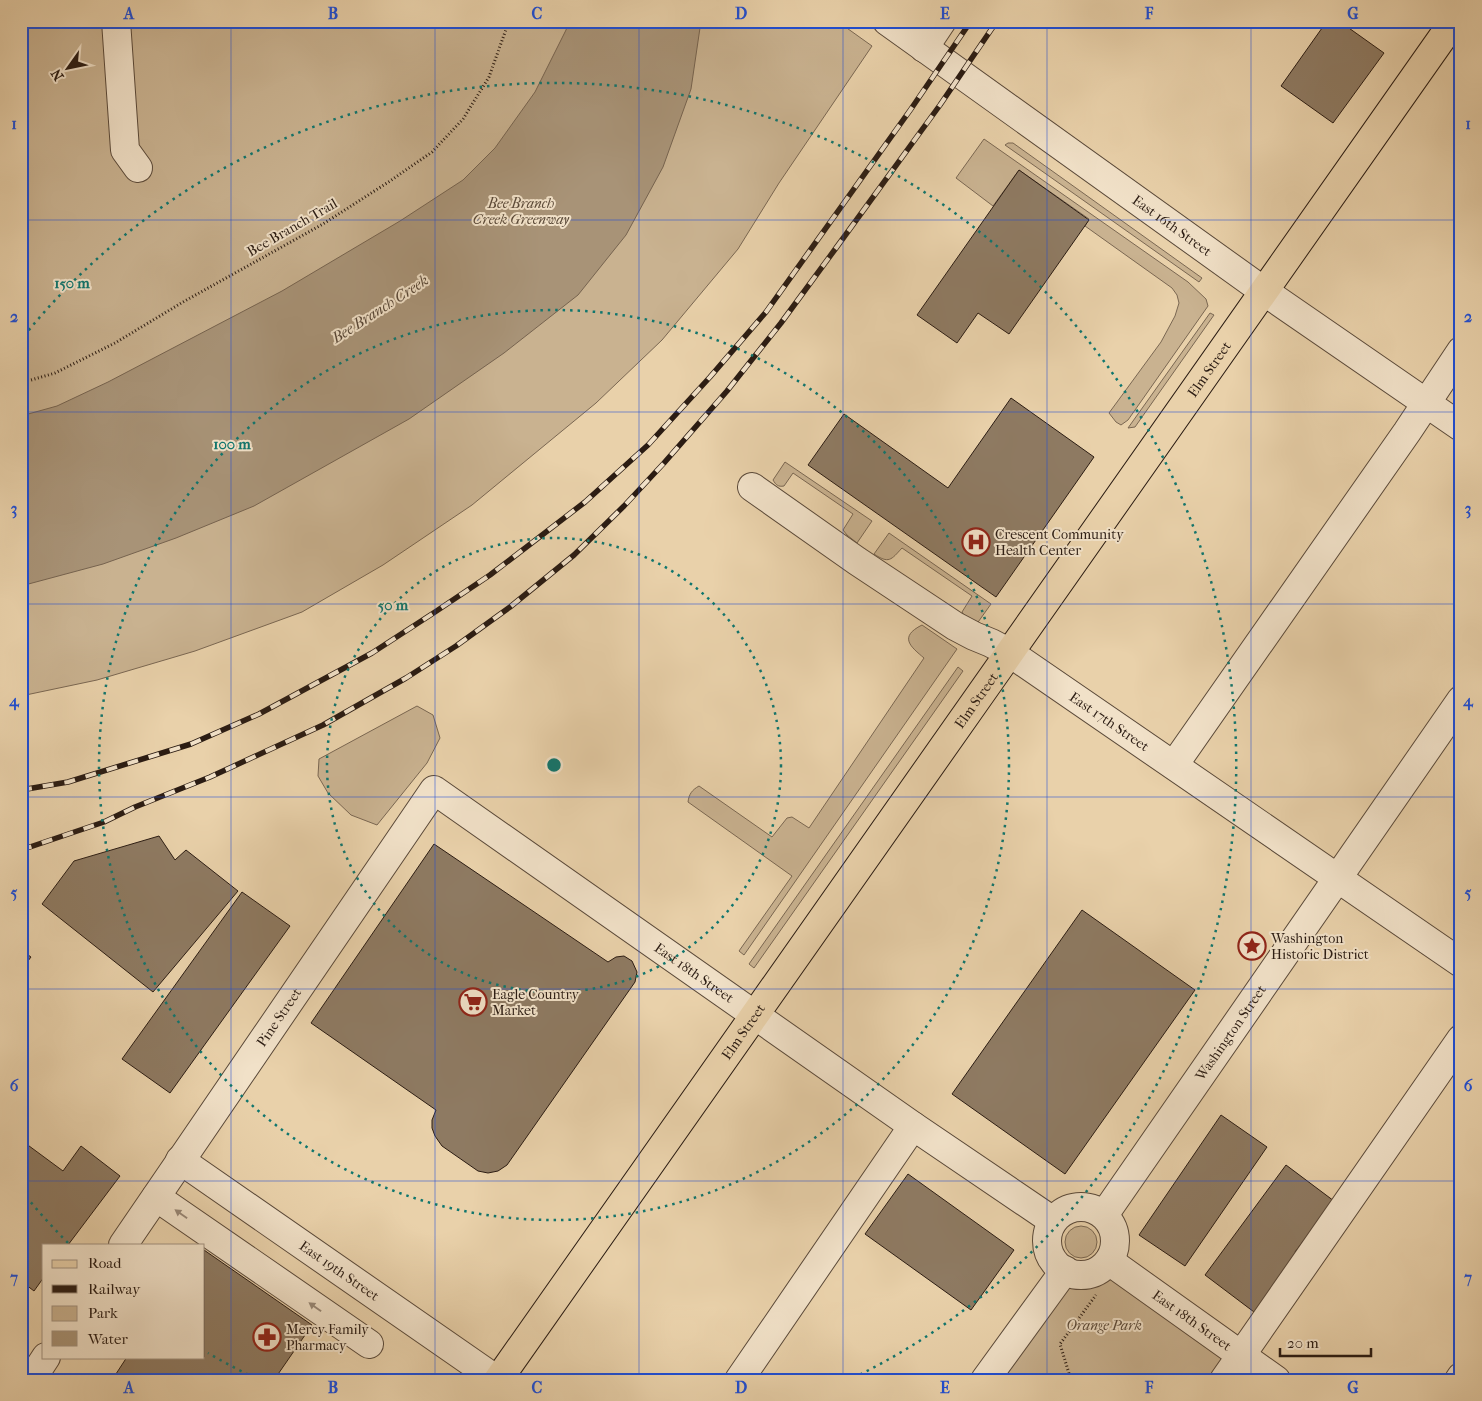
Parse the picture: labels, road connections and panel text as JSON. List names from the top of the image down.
{
  "streets": {
    "main road": ["Elm Street"],
    "street": [
      "East 16th Street",
      "East 17th Street",
      "East 18th Street",
      "Pine Street",
      "Washington Street",
      "East 19th Street"
    ],
    "path": ["Bee Branch Trail"]
  },
  "crossings": [
    ["East 16th Street", "Elm Street"],
    ["Elm Street", "East 17th Street"],
    ["Elm Street", "East 18th Street"],
    ["Elm Street", "East 19th Street"],
    ["East 17th Street", "Washington Street"],
    ["East 18th Street", "Pine Street"],
    ["East 18th Street", "Washington Street"],
    ["Pine Street", "East 19th Street"]
  ],
  "water": ["Bee Branch Creek"],
  "parks": ["Bee Branch Creek Greenway", "Orange Park"],
  "places": {
    "hospital": ["Crescent Community Health Center"],
    "place": ["Washington Historic District"],
    "supermarket": ["Eagle Country Market"],
    "pharmacy": ["Mercy Family Pharmacy"]
  },
  "legend": [
    "Road",
    "Railway",
    "Park",
    "Water"
  ],
  "scale_bar": "20 m",
  "north": "bottom left",
  "grid": {
    "columns": [
      "A",
      "B",
      "C",
      "D",
      "E",
      "F",
      "G"
    ],
    "rows": [
      "1",
      "2",
      "3",
      "4",
      "5",
      "6",
      "7"
    ]
  },
  "rings": ["150 m", "100 m", "50 m"]
}
